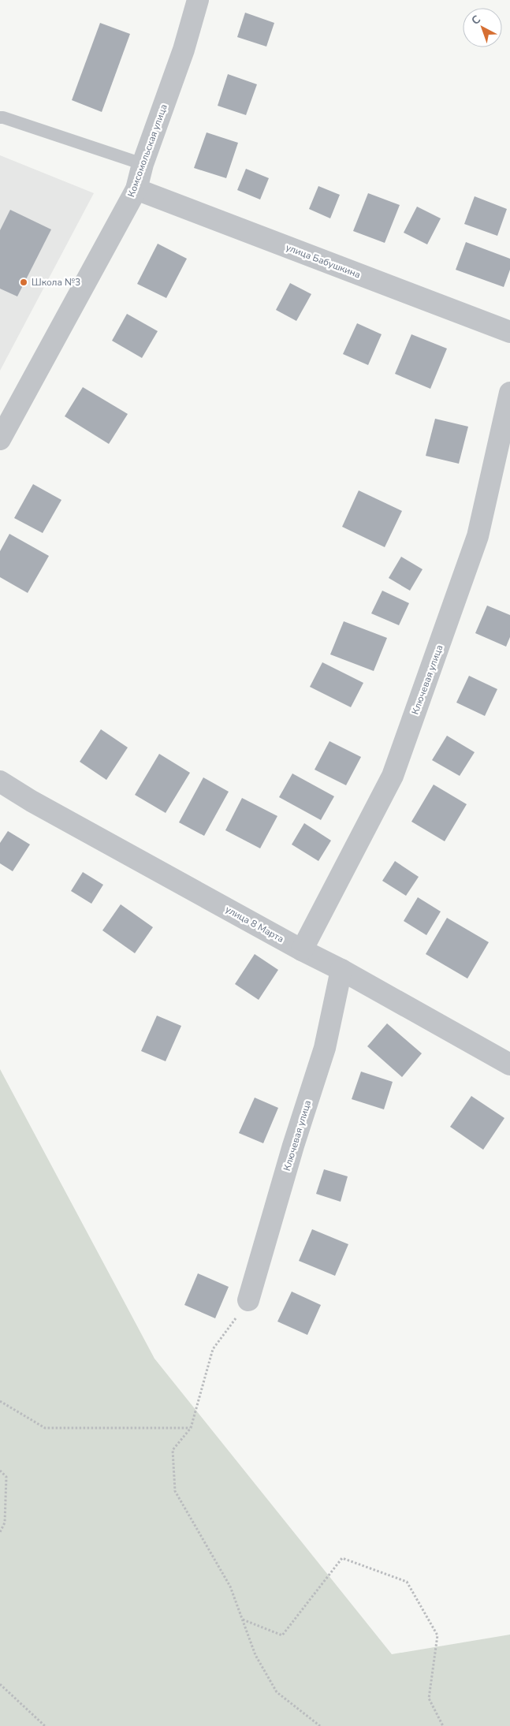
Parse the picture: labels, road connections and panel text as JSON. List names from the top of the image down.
{
  "streets": {
    "street": [
      "Комсомольская улица",
      "улица Бабушкина",
      "Ключевая улица",
      "улица 8 Марта"
    ]
  },
  "crossings": [
    ["Комсомольская улица", "улица Бабушкина"],
    ["Ключевая улица", "улица 8 Марта"]
  ],
  "places": ["Школа №3"],
  "north": "top left"
}
